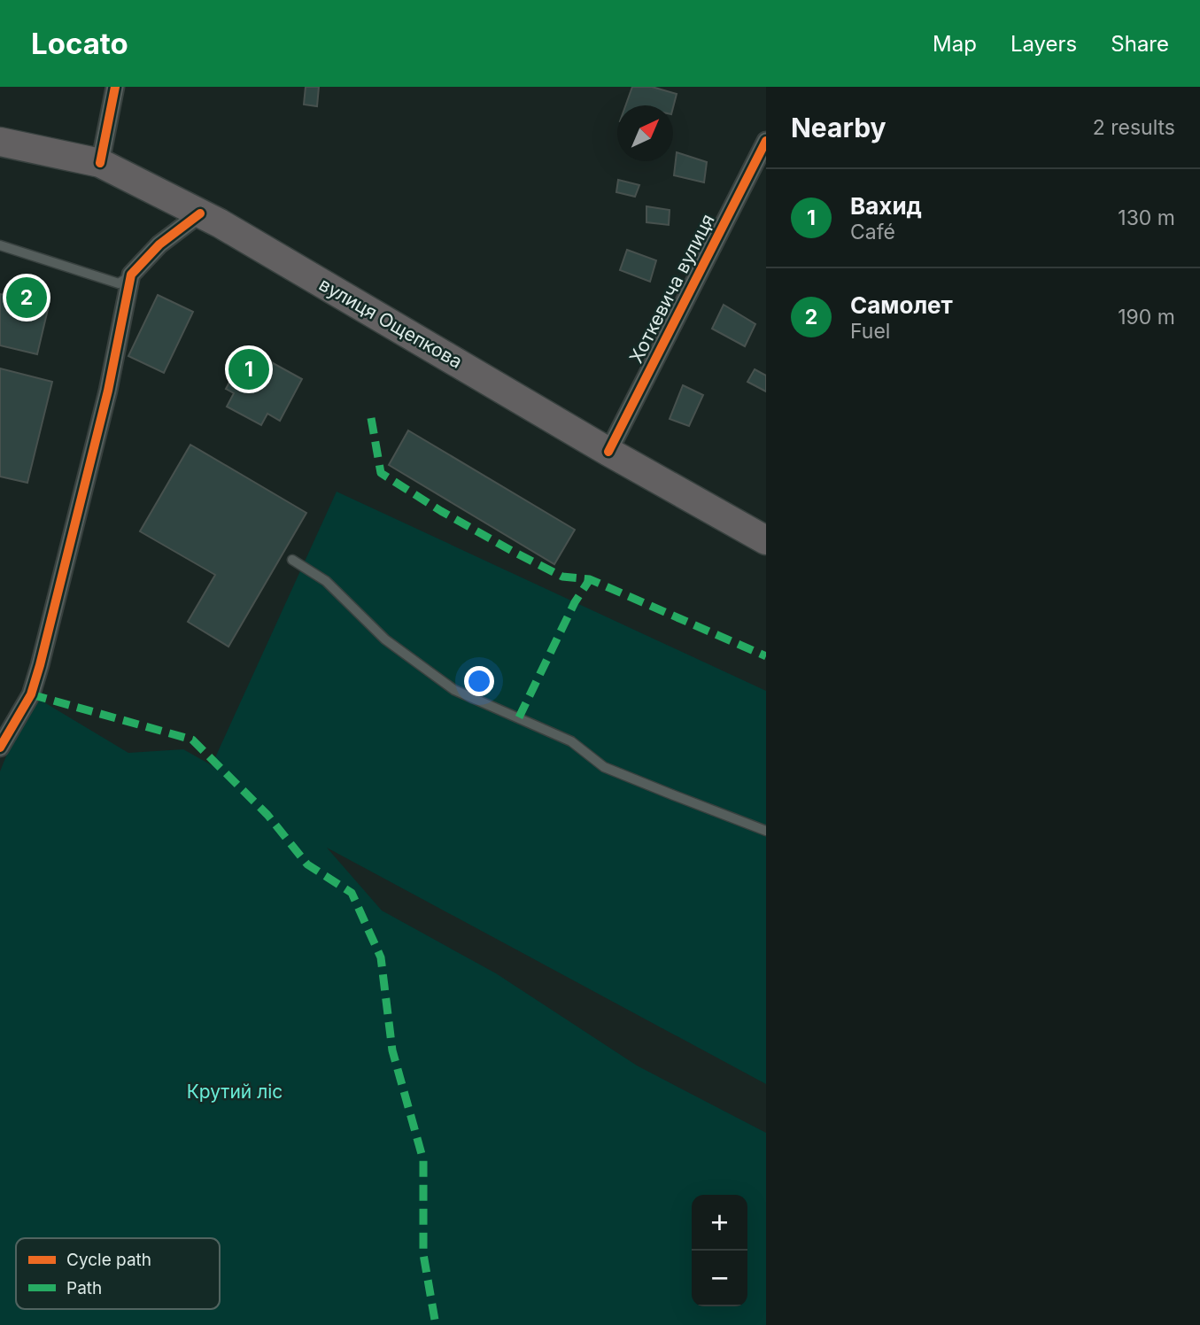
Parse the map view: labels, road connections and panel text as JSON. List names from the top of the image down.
{
  "streets": {
    "highway": ["вулиця Ощепкова"],
    "street": ["Хоткевича вулиця"]
  },
  "crossings": [
    ["Хоткевича вулиця", "вулиця Ощепкова"]
  ],
  "parks": ["Крутий ліс"],
  "legend": ["Cycle path", "Path"],
  "north": "top right",
  "page": {
    "header": "Locato",
    "nav": ["Map", "Layers", "Share"],
    "heading": ["Nearby", "2 results"],
    "list": [
      {
        "mark": "1",
        "name": "Вахид",
        "note": "Café",
        "value": "130 m"
      },
      {
        "mark": "2",
        "name": "Самолет",
        "note": "Fuel",
        "value": "190 m"
      }
    ],
    "pins": ["2", "1"],
    "map_buttons": ["+", "−"]
  }
}
